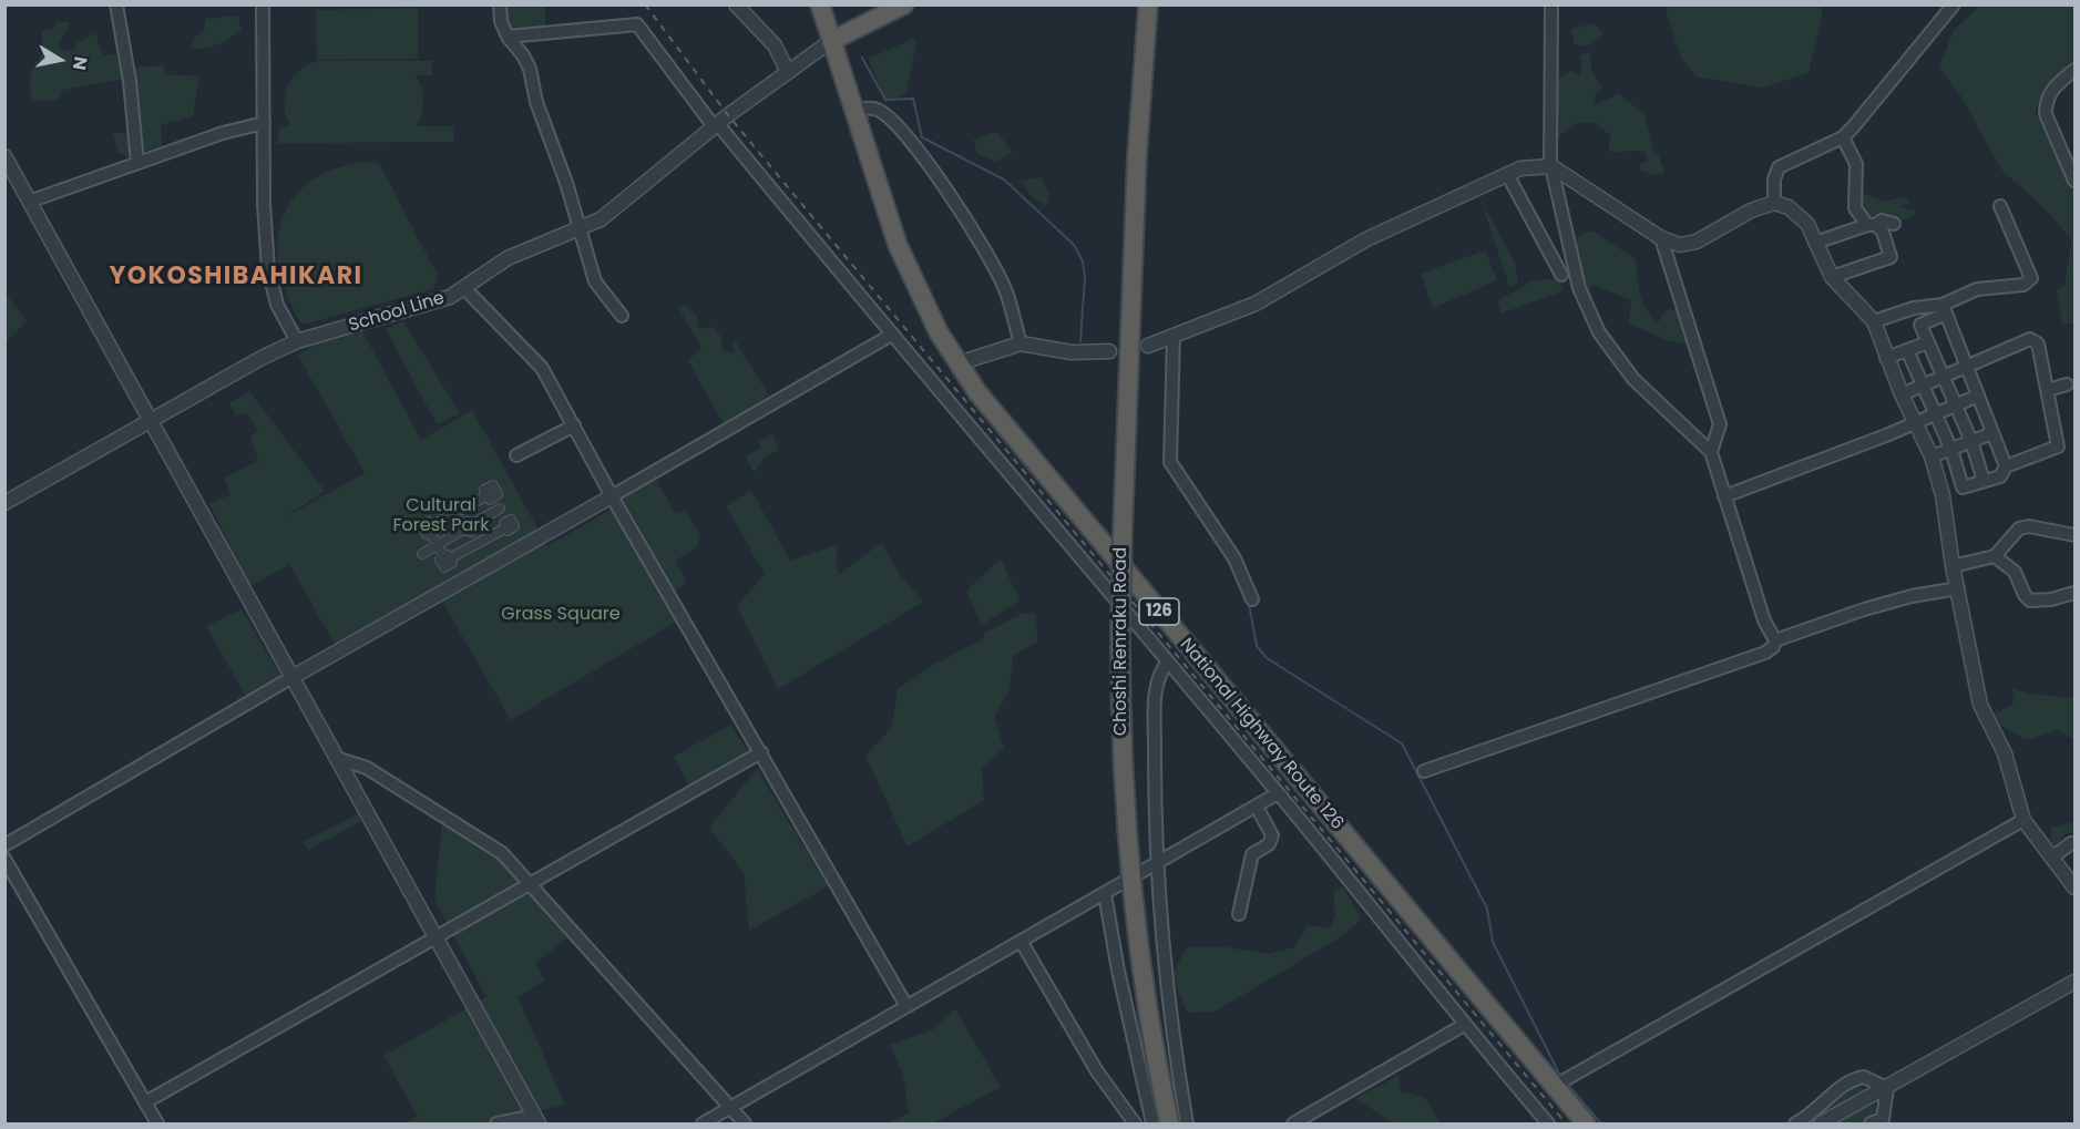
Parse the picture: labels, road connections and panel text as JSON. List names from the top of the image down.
{
  "streets": {
    "highway": ["126", "Choshi Renraku Road", "National Highway Route 126"],
    "street": ["School Line"]
  },
  "crossings": [
    ["School Line", "National Highway Route 126"],
    ["126", "Choshi Renraku Road"]
  ],
  "districts": ["YOKOSHIBAHIKARI"],
  "parks": ["Cultural Forest Park", "Grass Square"],
  "north": "right"
}
